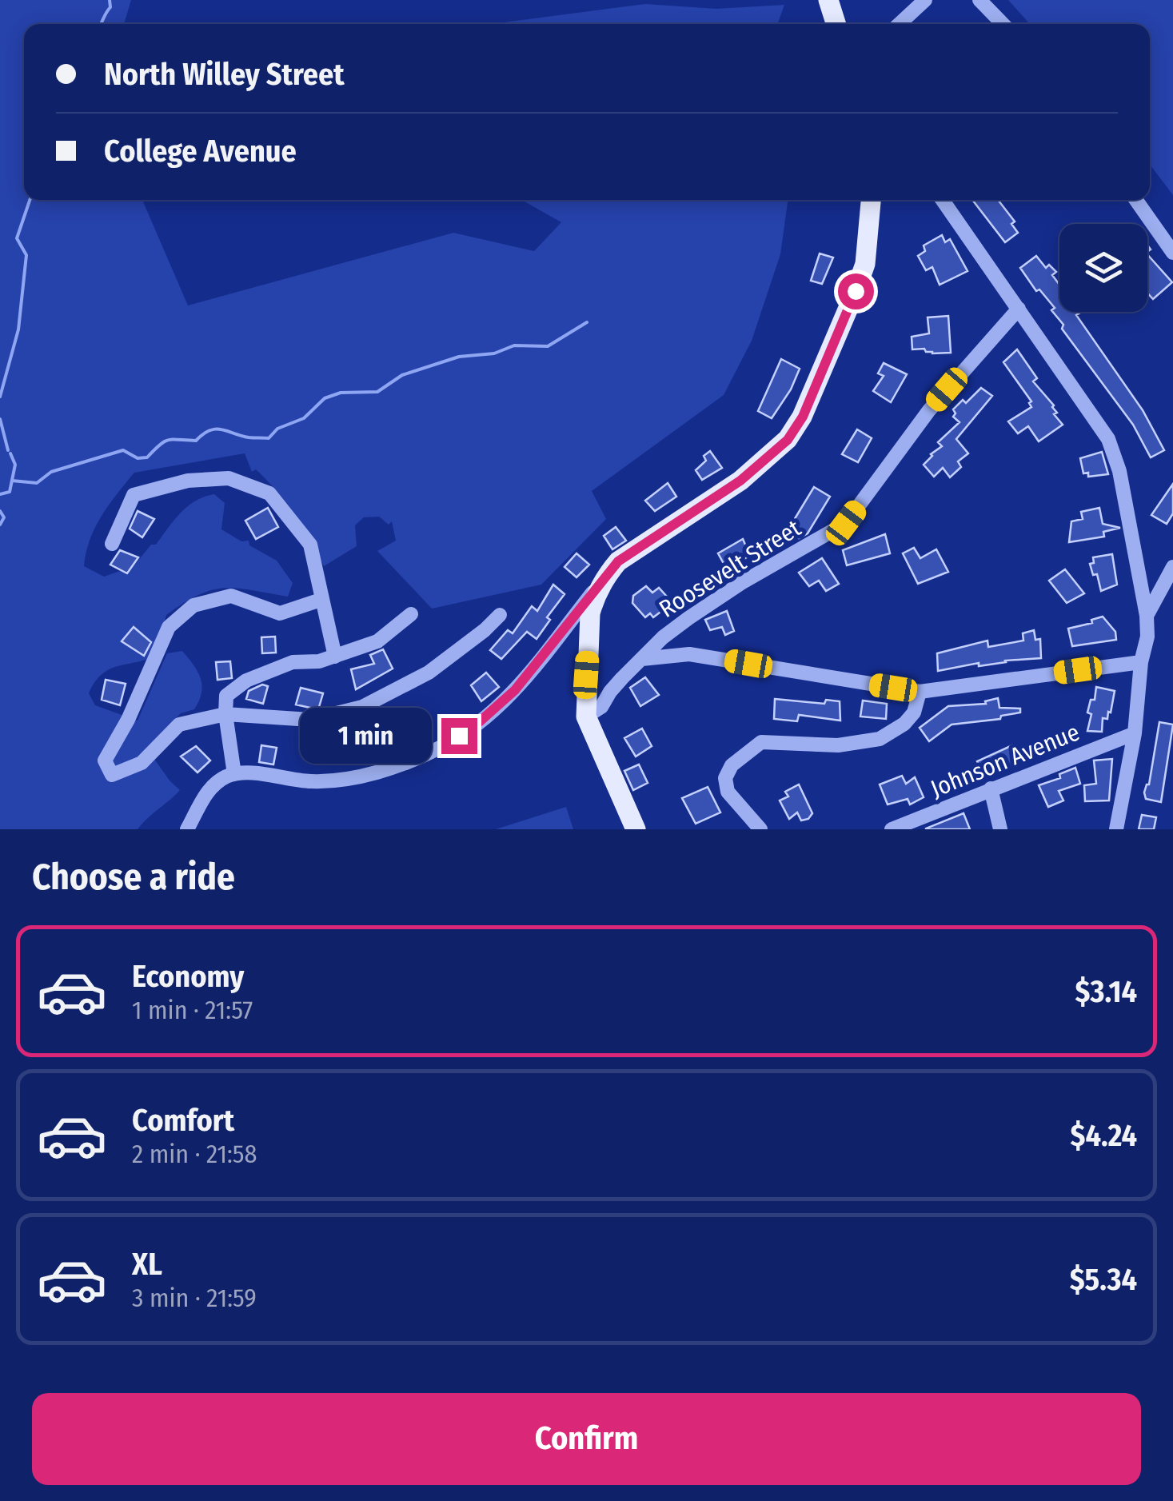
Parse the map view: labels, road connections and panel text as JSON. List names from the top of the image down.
{
  "streets": {
    "street": ["Roosevelt Street", "Johnson Avenue"]
  },
  "page": {
    "banner": ["North Willey Street", "College Avenue"],
    "bubble": "1 min",
    "heading": "Choose a ride",
    "list": [
      {
        "name": "Economy",
        "note": "1 min · 21:57",
        "value": "$3.14"
      },
      {
        "name": "Comfort",
        "note": "2 min · 21:58",
        "value": "$4.24"
      },
      {
        "name": "XL",
        "note": "3 min · 21:59",
        "value": "$5.34"
      }
    ],
    "buttons": "Confirm"
  }
}
